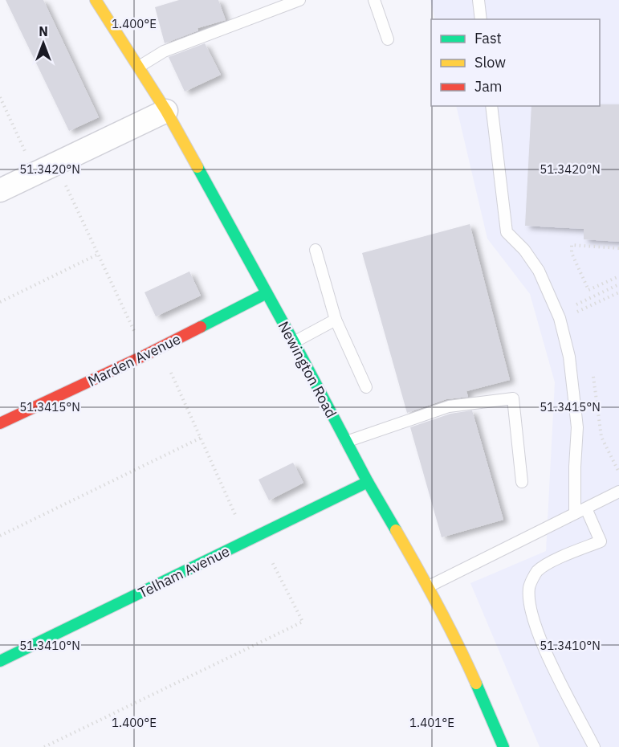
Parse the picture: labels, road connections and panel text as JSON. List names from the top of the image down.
{
  "streets": {
    "main road": ["Marden Avenue", "Newington Road", "Telham Avenue"]
  },
  "crossings": [
    ["Marden Avenue", "Newington Road"],
    ["Newington Road", "Telham Avenue"]
  ],
  "legend": ["Fast", "Slow", "Jam"],
  "north": "top",
  "coordinates": [
    "1.400°E",
    "51.3420°N",
    "51.3415°N",
    "51.3410°N",
    "1.401°E"
  ]
}
